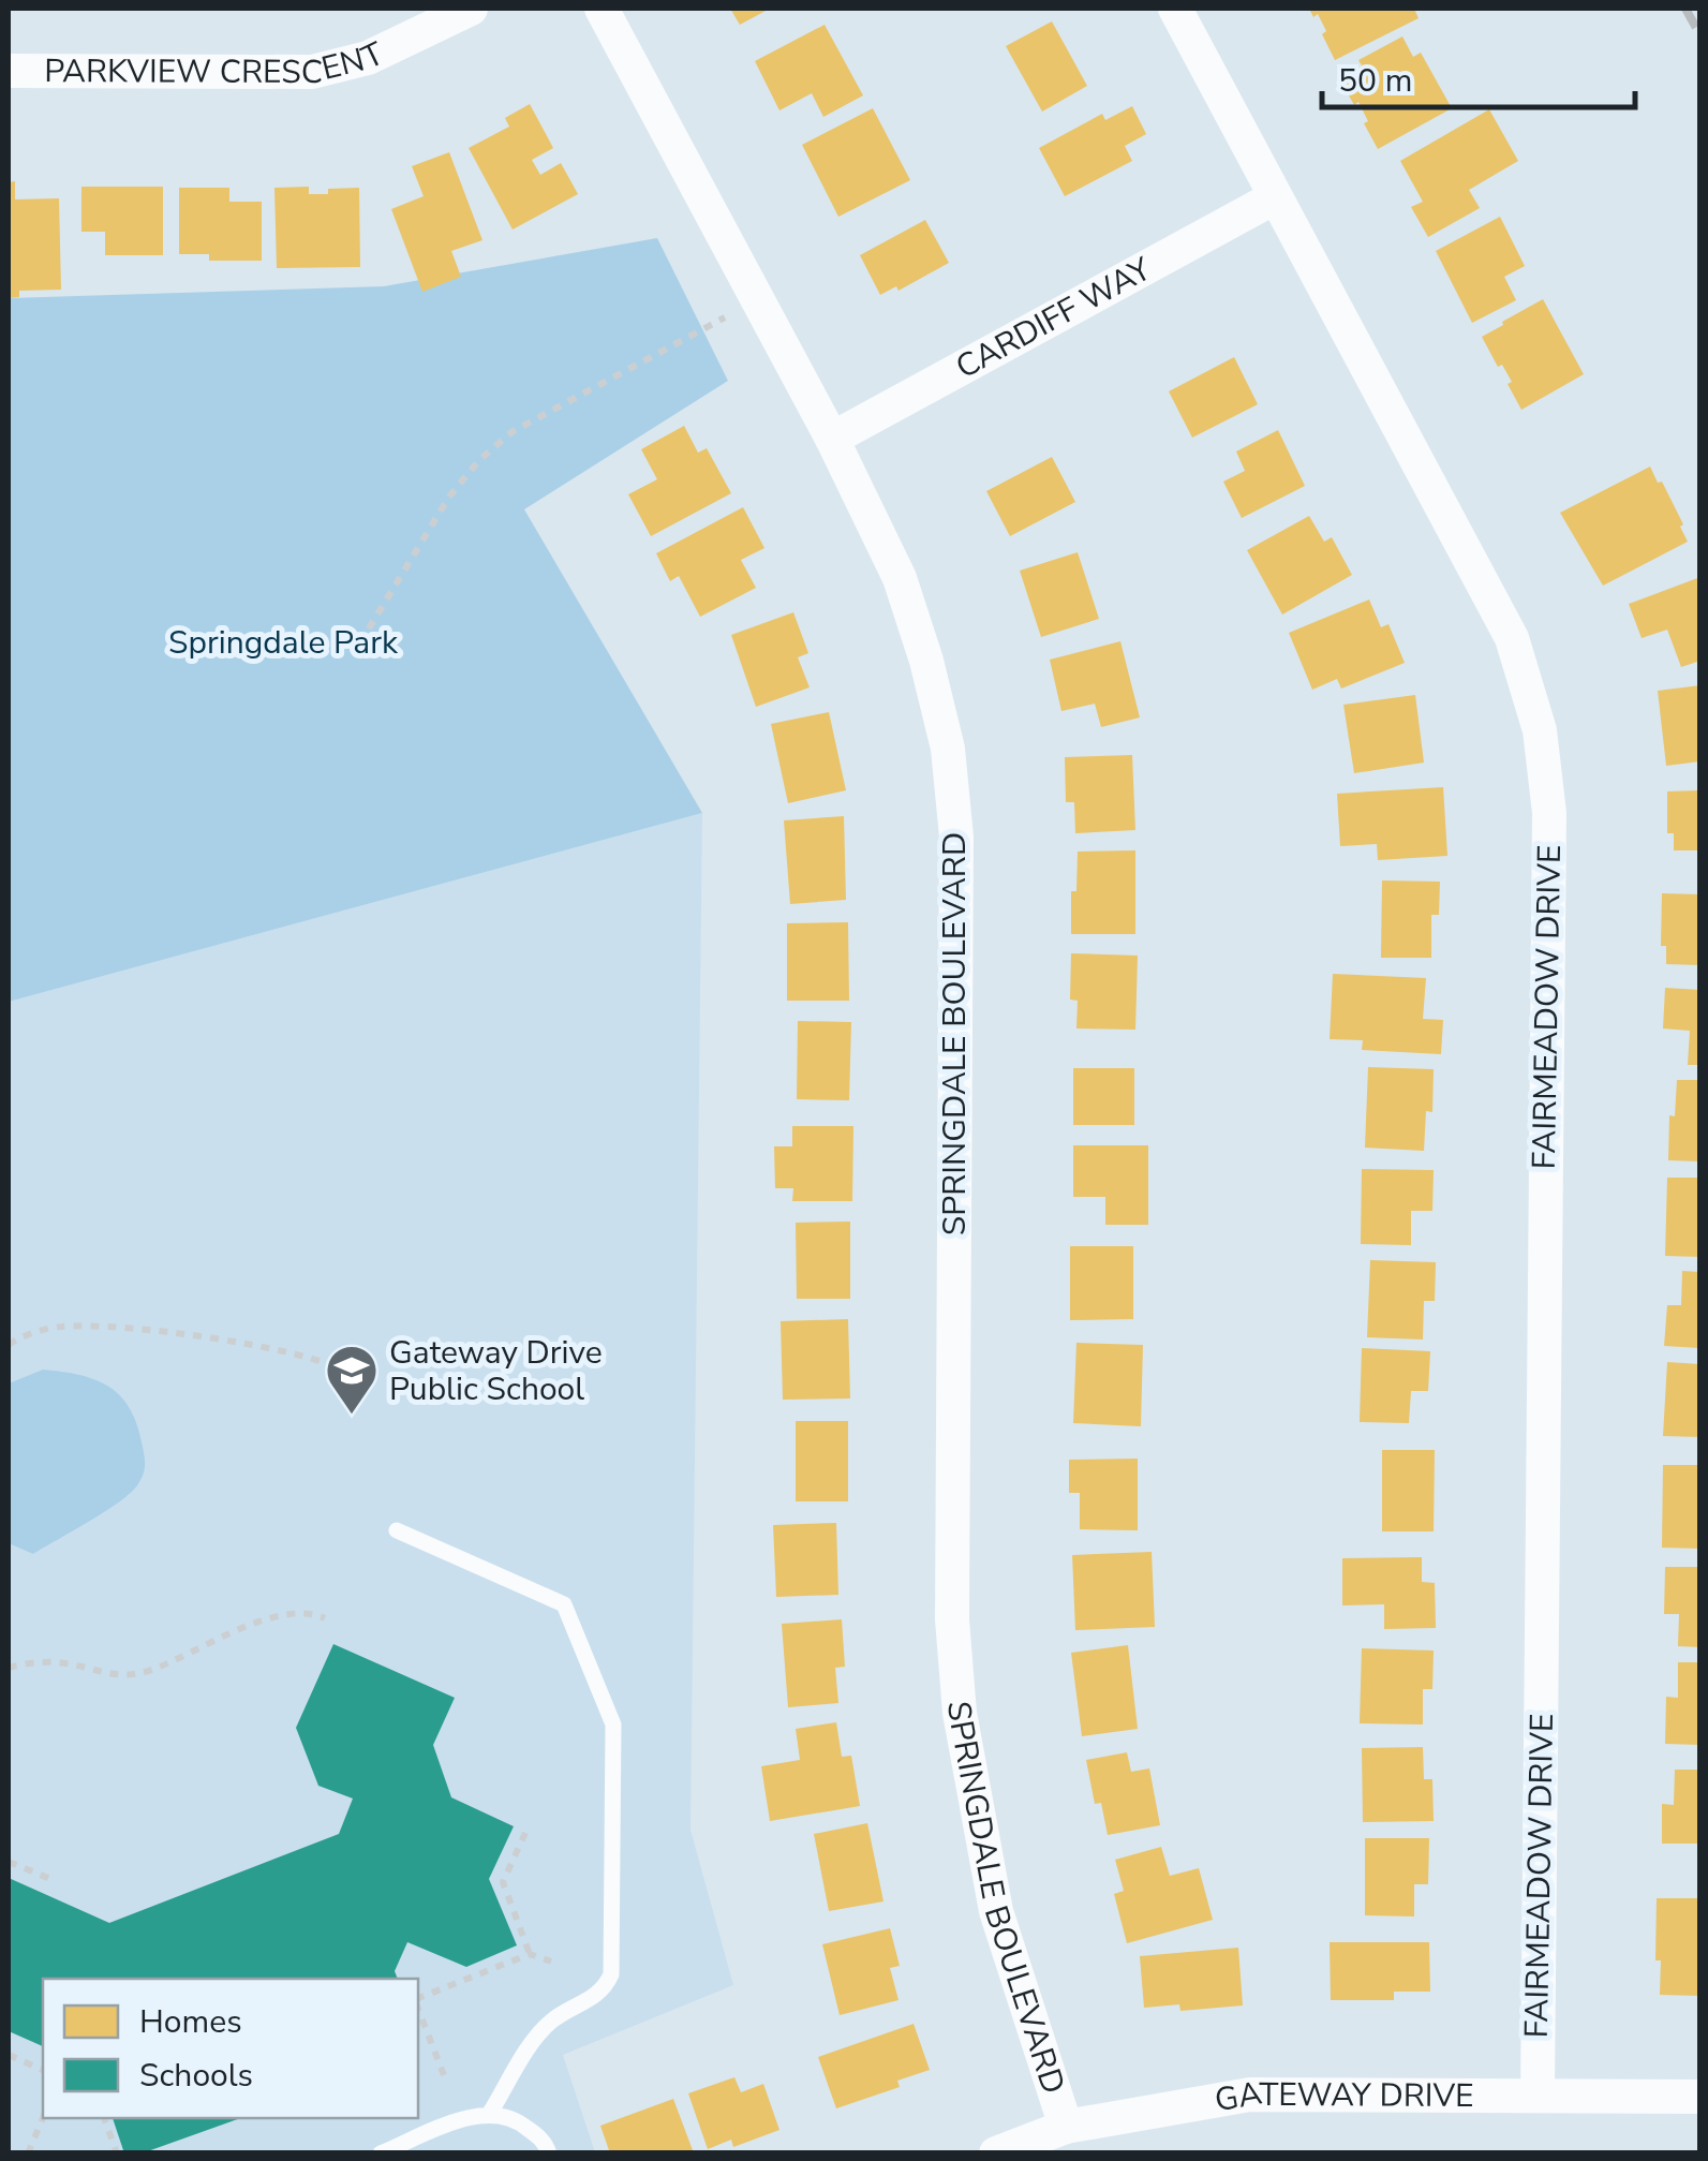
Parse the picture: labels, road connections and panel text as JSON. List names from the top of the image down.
{
  "streets": {
    "street": [
      "PARKVIEW CRESCENT",
      "CARDIFF WAY",
      "FAIRMEADOW DRIVE",
      "SPRINGDALE BOULEVARD",
      "GATEWAY DRIVE"
    ]
  },
  "crossings": [
    ["CARDIFF WAY", "FAIRMEADOW DRIVE"],
    ["CARDIFF WAY", "SPRINGDALE BOULEVARD"],
    ["FAIRMEADOW DRIVE", "GATEWAY DRIVE"],
    ["SPRINGDALE BOULEVARD", "GATEWAY DRIVE"]
  ],
  "parks": ["Springdale Park"],
  "places": {
    "school or university": ["Gateway Drive Public School"]
  },
  "legend": ["Homes", "Schools"],
  "scale_bar": "50 m"
}
